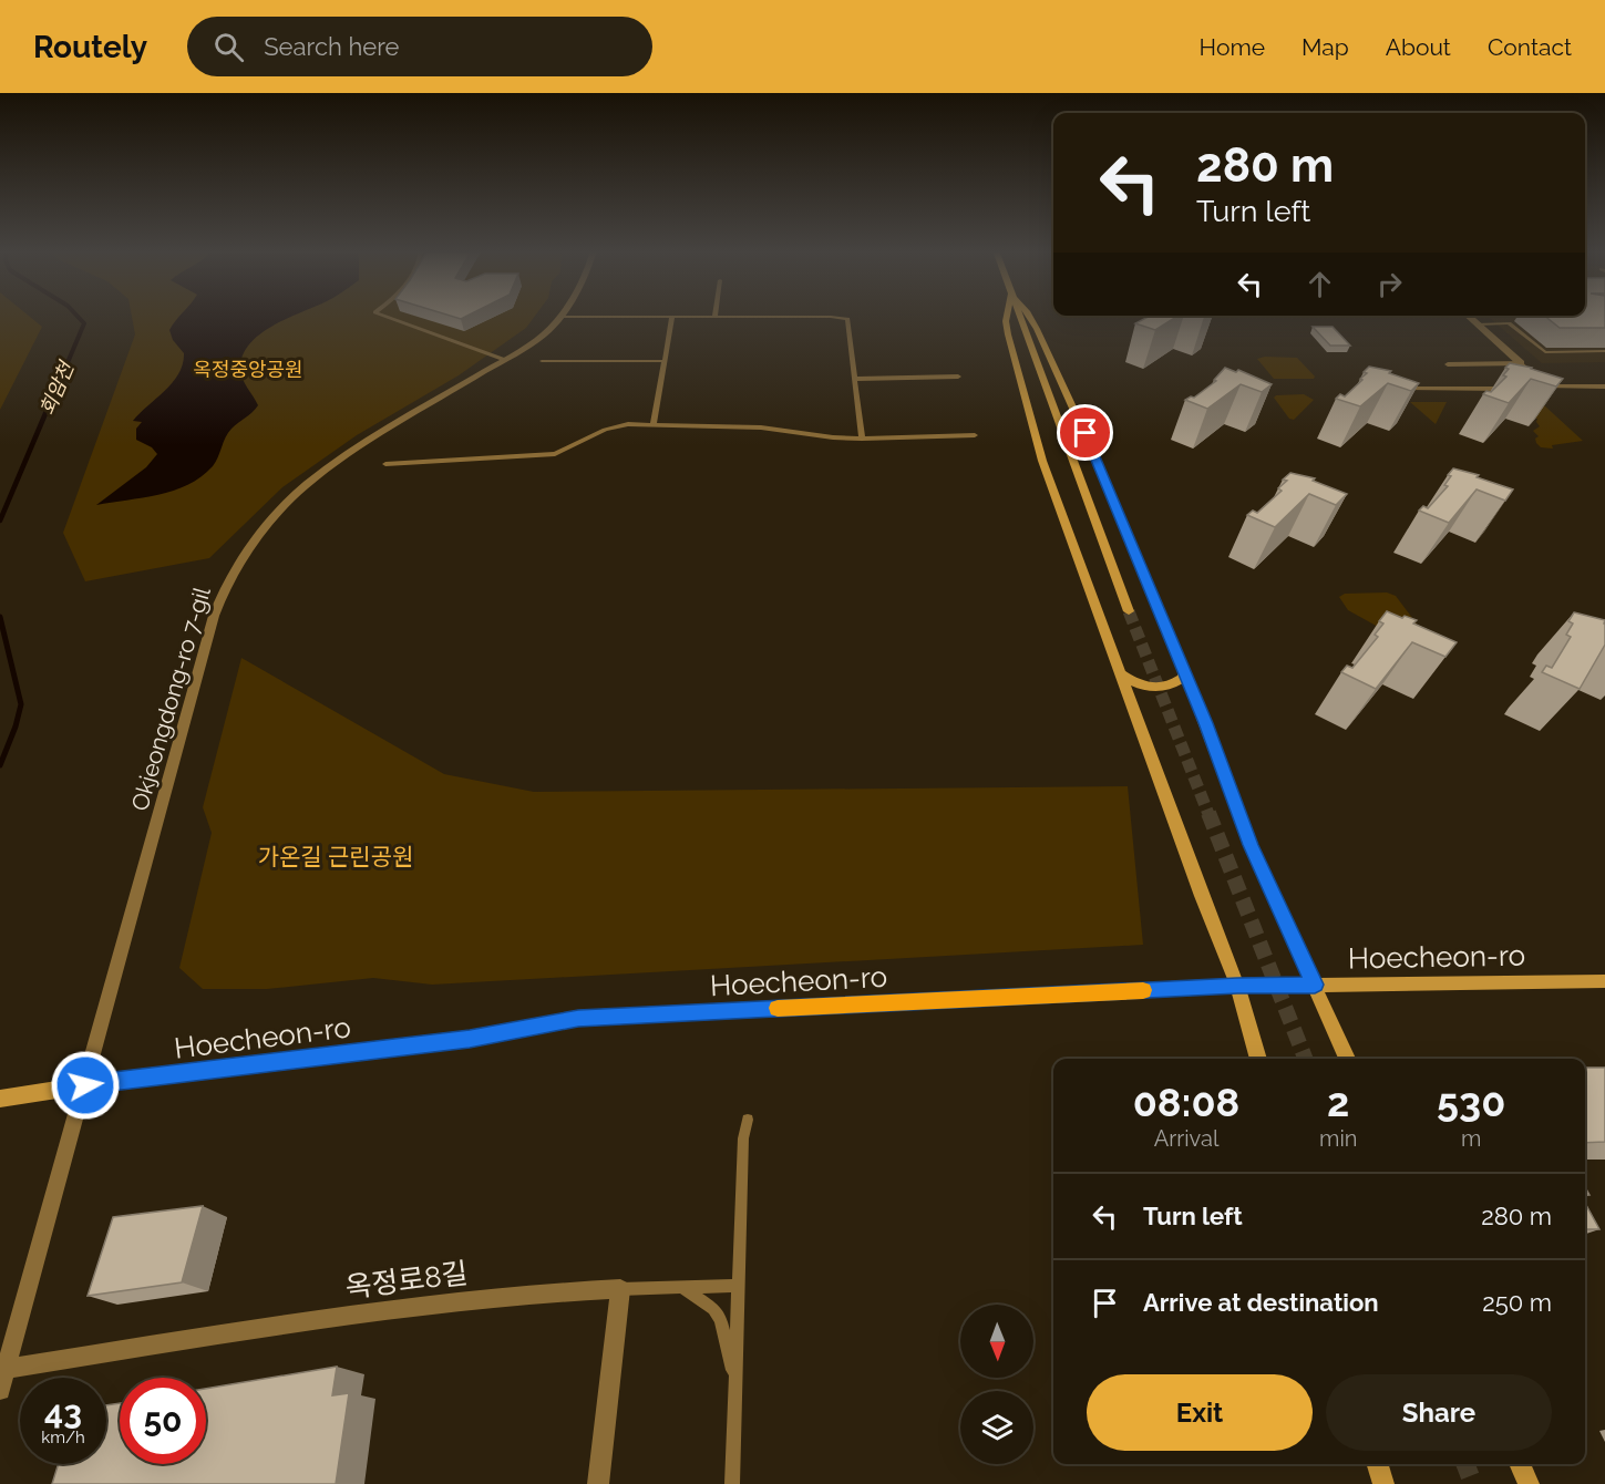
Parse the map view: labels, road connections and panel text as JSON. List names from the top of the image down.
{
  "streets": {
    "main road": ["Hoecheon-ro"],
    "street": ["Okjeongdong-ro 7-gil", "옥정로8길"]
  },
  "crossings": [
    ["Okjeongdong-ro 7-gil", "Hoecheon-ro"],
    ["Okjeongdong-ro 7-gil", "옥정로8길"]
  ],
  "water": ["회암천"],
  "parks": ["옥정중앙공원", "가온길 근린공원"],
  "north": "bottom",
  "page": {
    "header": "Routely",
    "search": "Search here",
    "nav": [
      "Home",
      "Map",
      "About",
      "Contact"
    ],
    "turn": ["280 m", "Turn left"],
    "eta": [
      "08:08",
      "Arrival",
      "2",
      "min",
      "530",
      "m"
    ],
    "list": [
      {
        "name": "Turn left",
        "value": "280 m"
      },
      {
        "name": "Arrive at destination",
        "value": "250 m"
      }
    ],
    "buttons": ["Exit", "Share"],
    "speed": "43 km/h",
    "limit": "50"
  }
}
